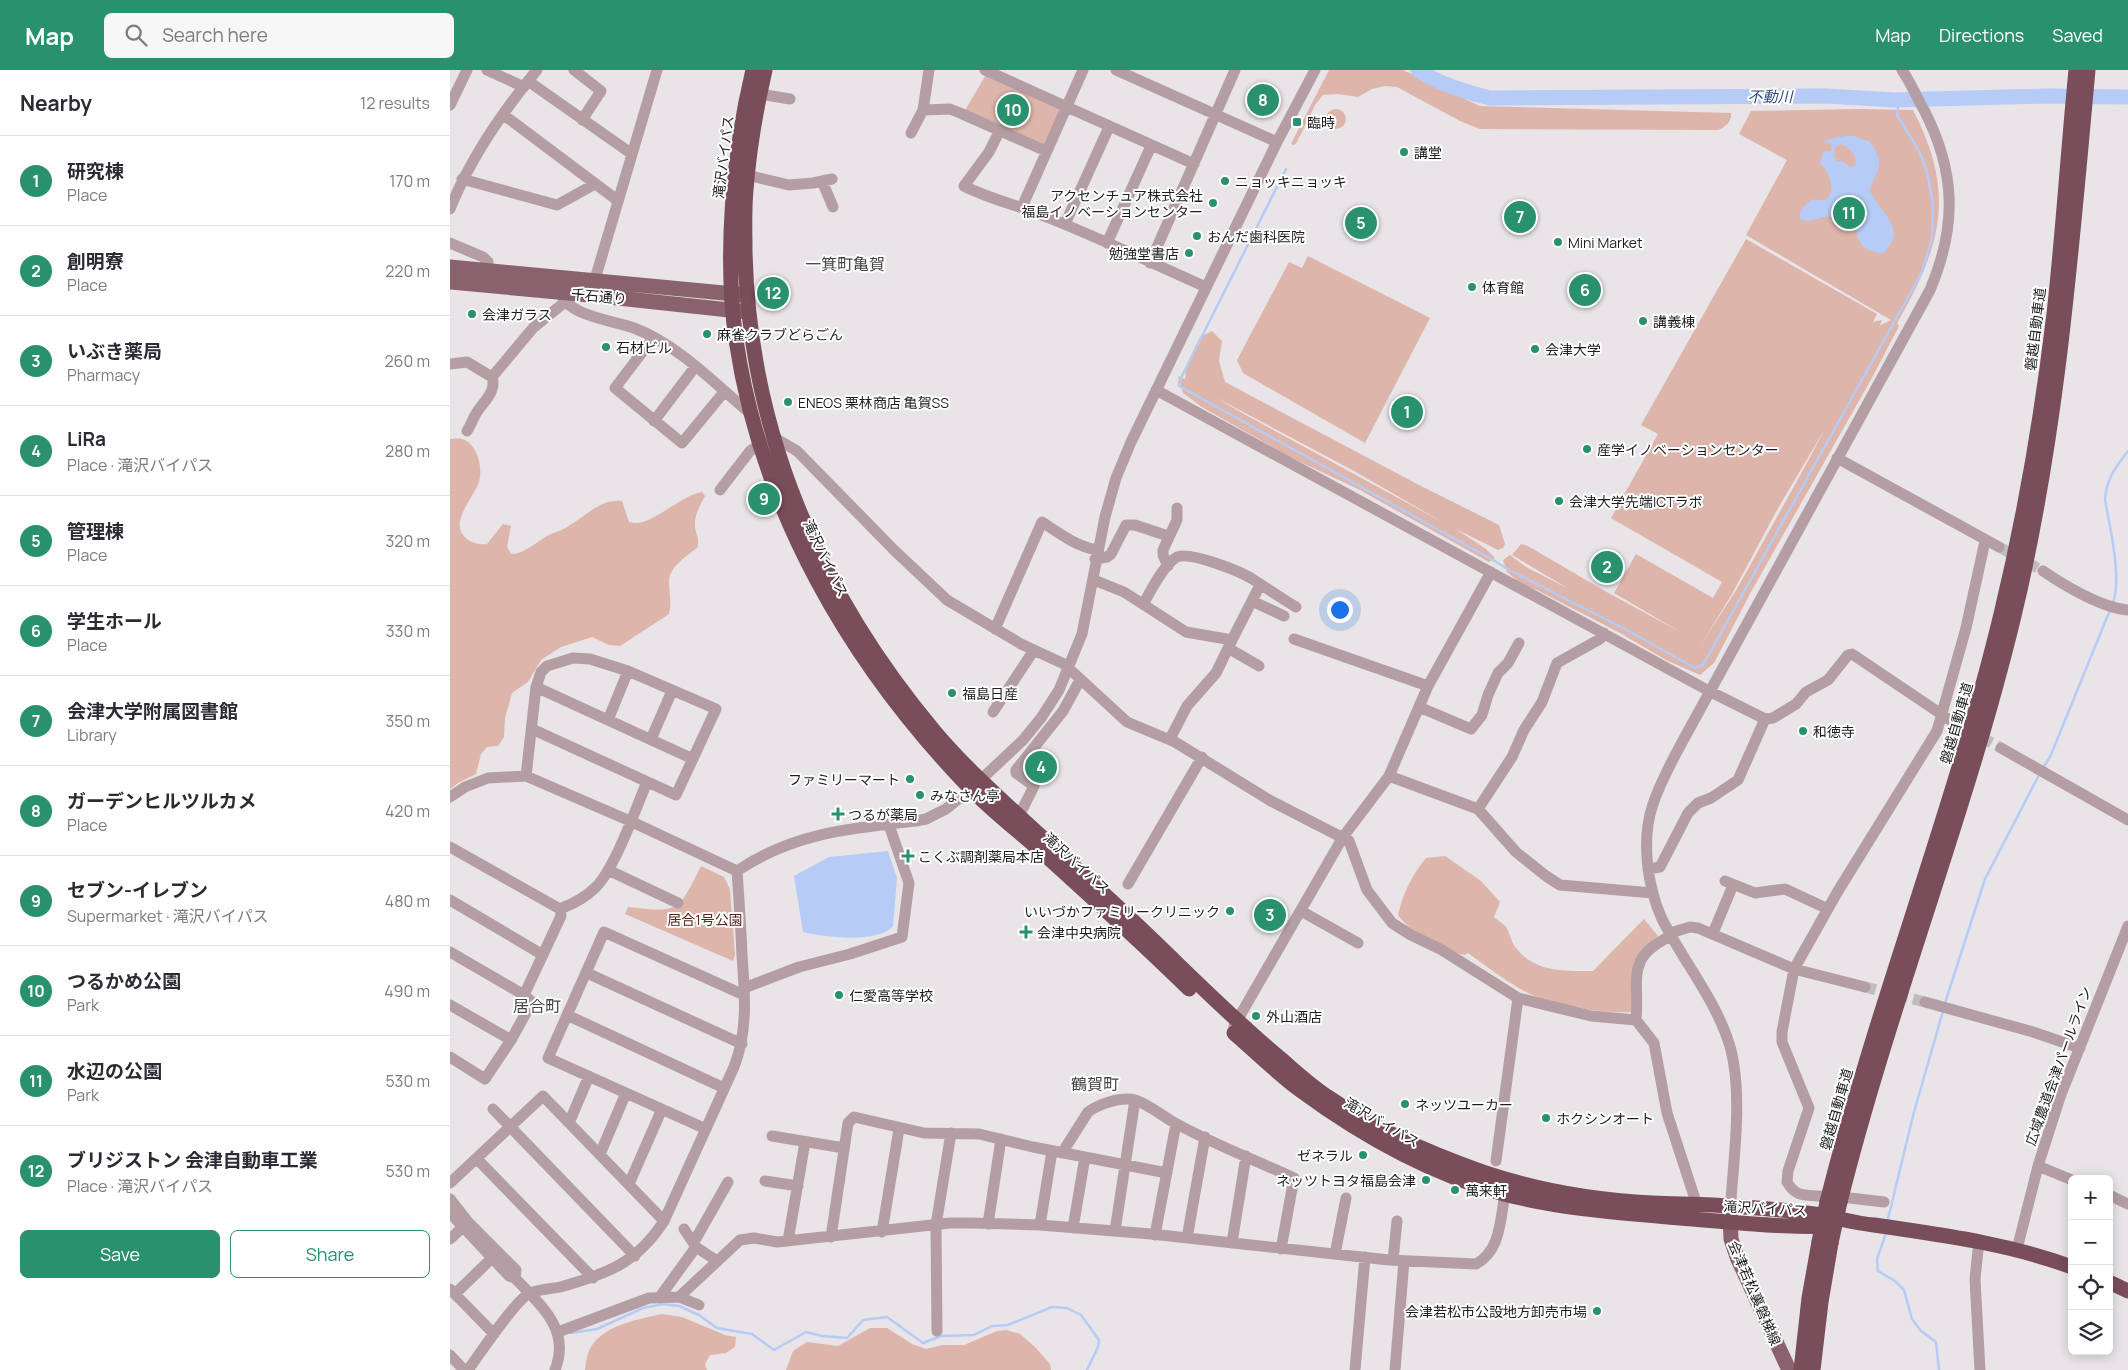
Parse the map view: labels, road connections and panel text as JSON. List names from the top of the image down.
{
  "streets": {
    "highway": ["滝沢バイパス", "磐越自動車道"],
    "main road": ["千石通り", "会津若松裏磐梯線"],
    "street": ["広域農道会津パールライン"]
  },
  "crossings": [
    ["滝沢バイパス", "千石通り"],
    ["滝沢バイパス", "広域農道会津パールライン"],
    ["滝沢バイパス", "会津若松裏磐梯線"]
  ],
  "districts": ["一箕町亀賀", "居合町", "鶴賀町"],
  "water": ["不動川"],
  "parks": ["居合1号公園"],
  "places": {
    "transit": ["臨時"],
    "other": [
      "講堂",
      "ニョッキニョッキ",
      "アクセンチュア株式会社 福島イノベーションセンター",
      "おんだ歯科医院",
      "Mini Market",
      "勉強堂書店",
      "体育館",
      "会津ガラス",
      "講義棟",
      "麻雀クラブどらごん",
      "石材ビル",
      "会津大学",
      "ENEOS 栗林商店 亀賀SS",
      "産学イノベーションセンター",
      "会津大学先端ICTラボ",
      "福島日産",
      "和徳寺",
      "ファミリーマート",
      "みなさん亭",
      "いいづかファミリークリニック",
      "仁愛高等学校",
      "外山酒店",
      "ネッツユーカー",
      "ホクシンオート",
      "ゼネラル",
      "ネッツトヨタ福島会津",
      "萬来軒",
      "会津若松市公設地方卸売市場"
    ],
    "health": ["つるが薬局", "こくぶ調剤薬局本店", "会津中央病院"]
  },
  "page": {
    "header": "Map",
    "search": "Search here",
    "nav": ["Map", "Directions", "Saved"],
    "heading": ["Nearby", "12 results"],
    "pins": [
      "8",
      "10",
      "11",
      "7",
      "5",
      "6",
      "12",
      "1",
      "9",
      "2",
      "4",
      "3"
    ],
    "list": [
      {
        "mark": "1",
        "name": "研究棟",
        "note": "Place",
        "value": "170 m"
      },
      {
        "mark": "2",
        "name": "創明寮",
        "note": "Place",
        "value": "220 m"
      },
      {
        "mark": "3",
        "name": "いぶき薬局",
        "note": "Pharmacy",
        "value": "260 m"
      },
      {
        "mark": "4",
        "name": "LiRa",
        "note": "Place · 滝沢バイパス",
        "value": "280 m"
      },
      {
        "mark": "5",
        "name": "管理棟",
        "note": "Place",
        "value": "320 m"
      },
      {
        "mark": "6",
        "name": "学生ホール",
        "note": "Place",
        "value": "330 m"
      },
      {
        "mark": "7",
        "name": "会津大学附属図書館",
        "note": "Library",
        "value": "350 m"
      },
      {
        "mark": "8",
        "name": "ガーデンヒルツルカメ",
        "note": "Place",
        "value": "420 m"
      },
      {
        "mark": "9",
        "name": "セブン-イレブン",
        "note": "Supermarket · 滝沢バイパス",
        "value": "480 m"
      },
      {
        "mark": "10",
        "name": "つるかめ公園",
        "note": "Park",
        "value": "490 m"
      },
      {
        "mark": "11",
        "name": "水辺の公園",
        "note": "Park",
        "value": "530 m"
      },
      {
        "mark": "12",
        "name": "ブリジストン 会津自動車工業",
        "note": "Place · 滝沢バイパス",
        "value": "530 m"
      }
    ],
    "map_buttons": ["+", "−"],
    "buttons": ["Save", "Share"]
  }
}
